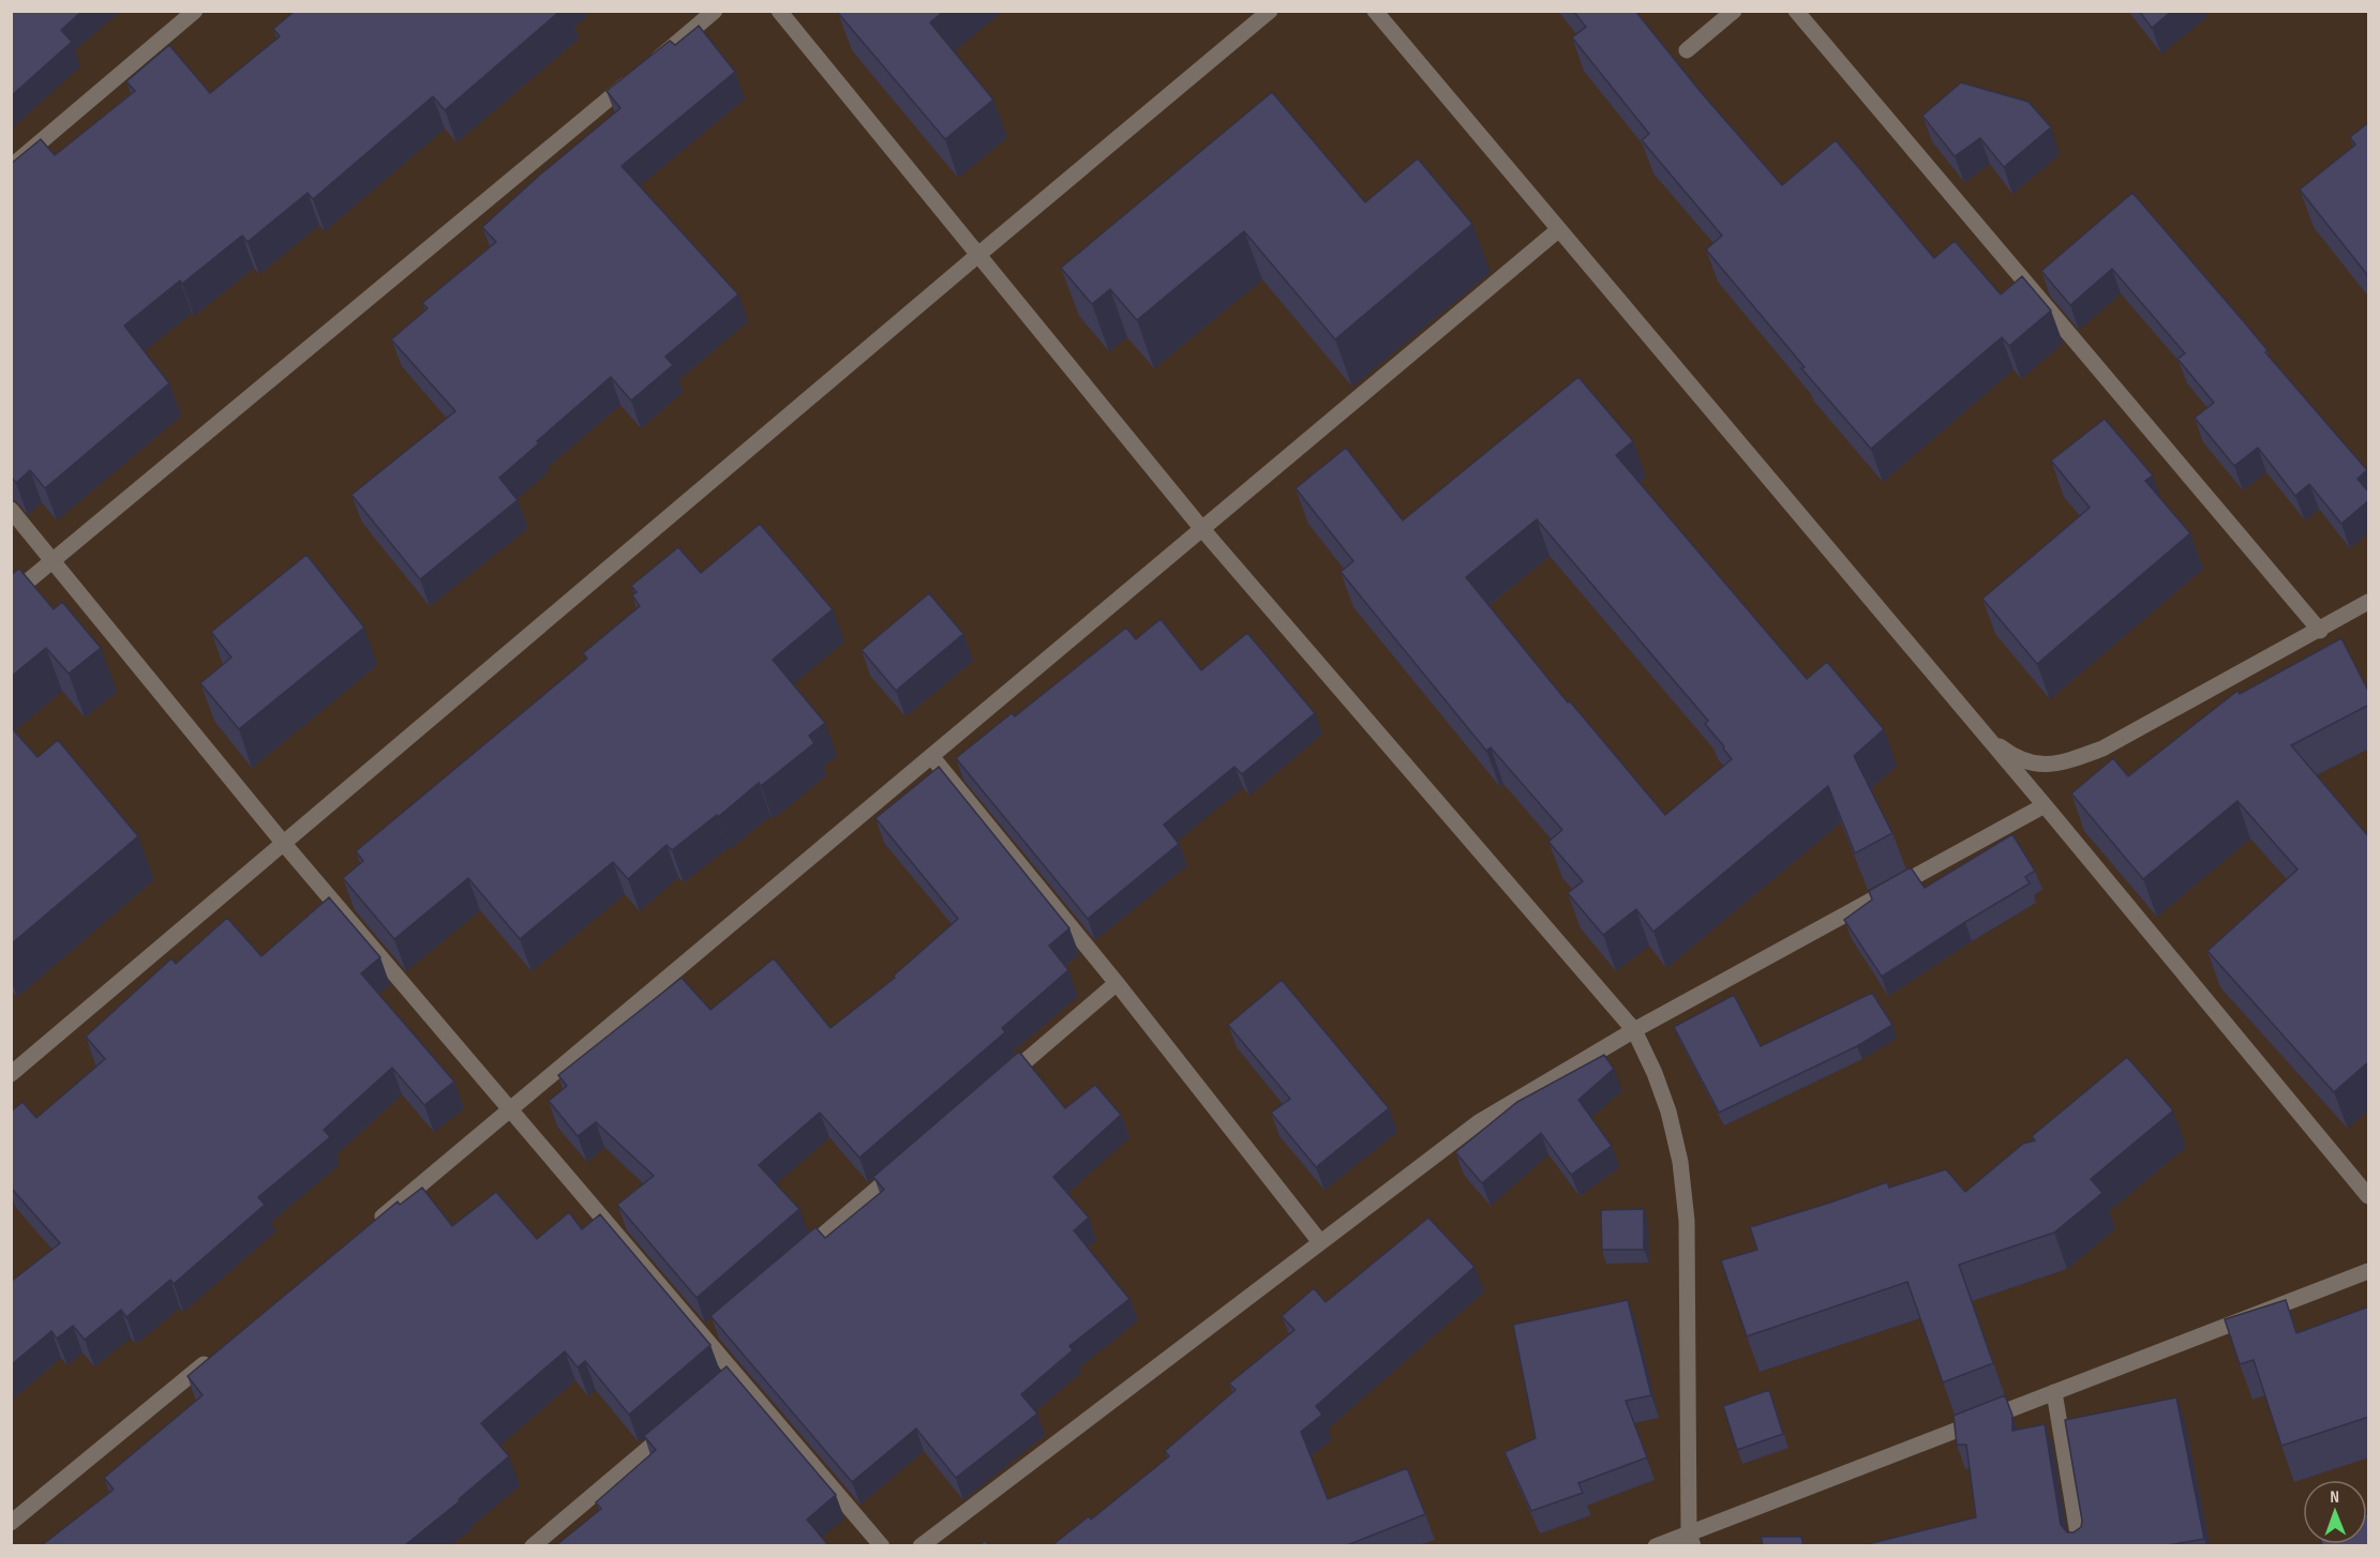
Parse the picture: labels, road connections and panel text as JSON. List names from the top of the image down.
{
  "north": "top"
}
